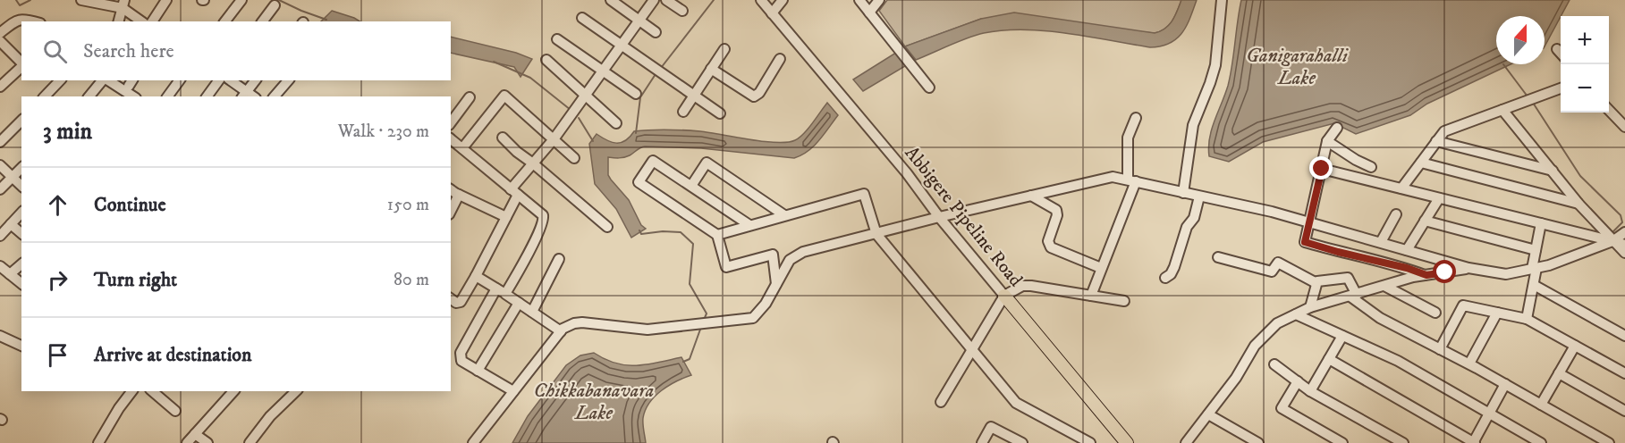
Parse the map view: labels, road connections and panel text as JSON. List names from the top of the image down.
{
  "streets": {
    "main road": ["Abbigere Pipeline Road"]
  },
  "water": ["Ganigarahalli Lake", "Chikkabanavara Lake"],
  "north": "top",
  "page": {
    "map_buttons": ["+", "−"],
    "search": "Search here",
    "heading": ["3 min", "Walk · 230 m"],
    "list": [
      ["Continue", "150 m"],
      ["Turn right", "80 m"],
      "Arrive at destination"
    ]
  }
}
